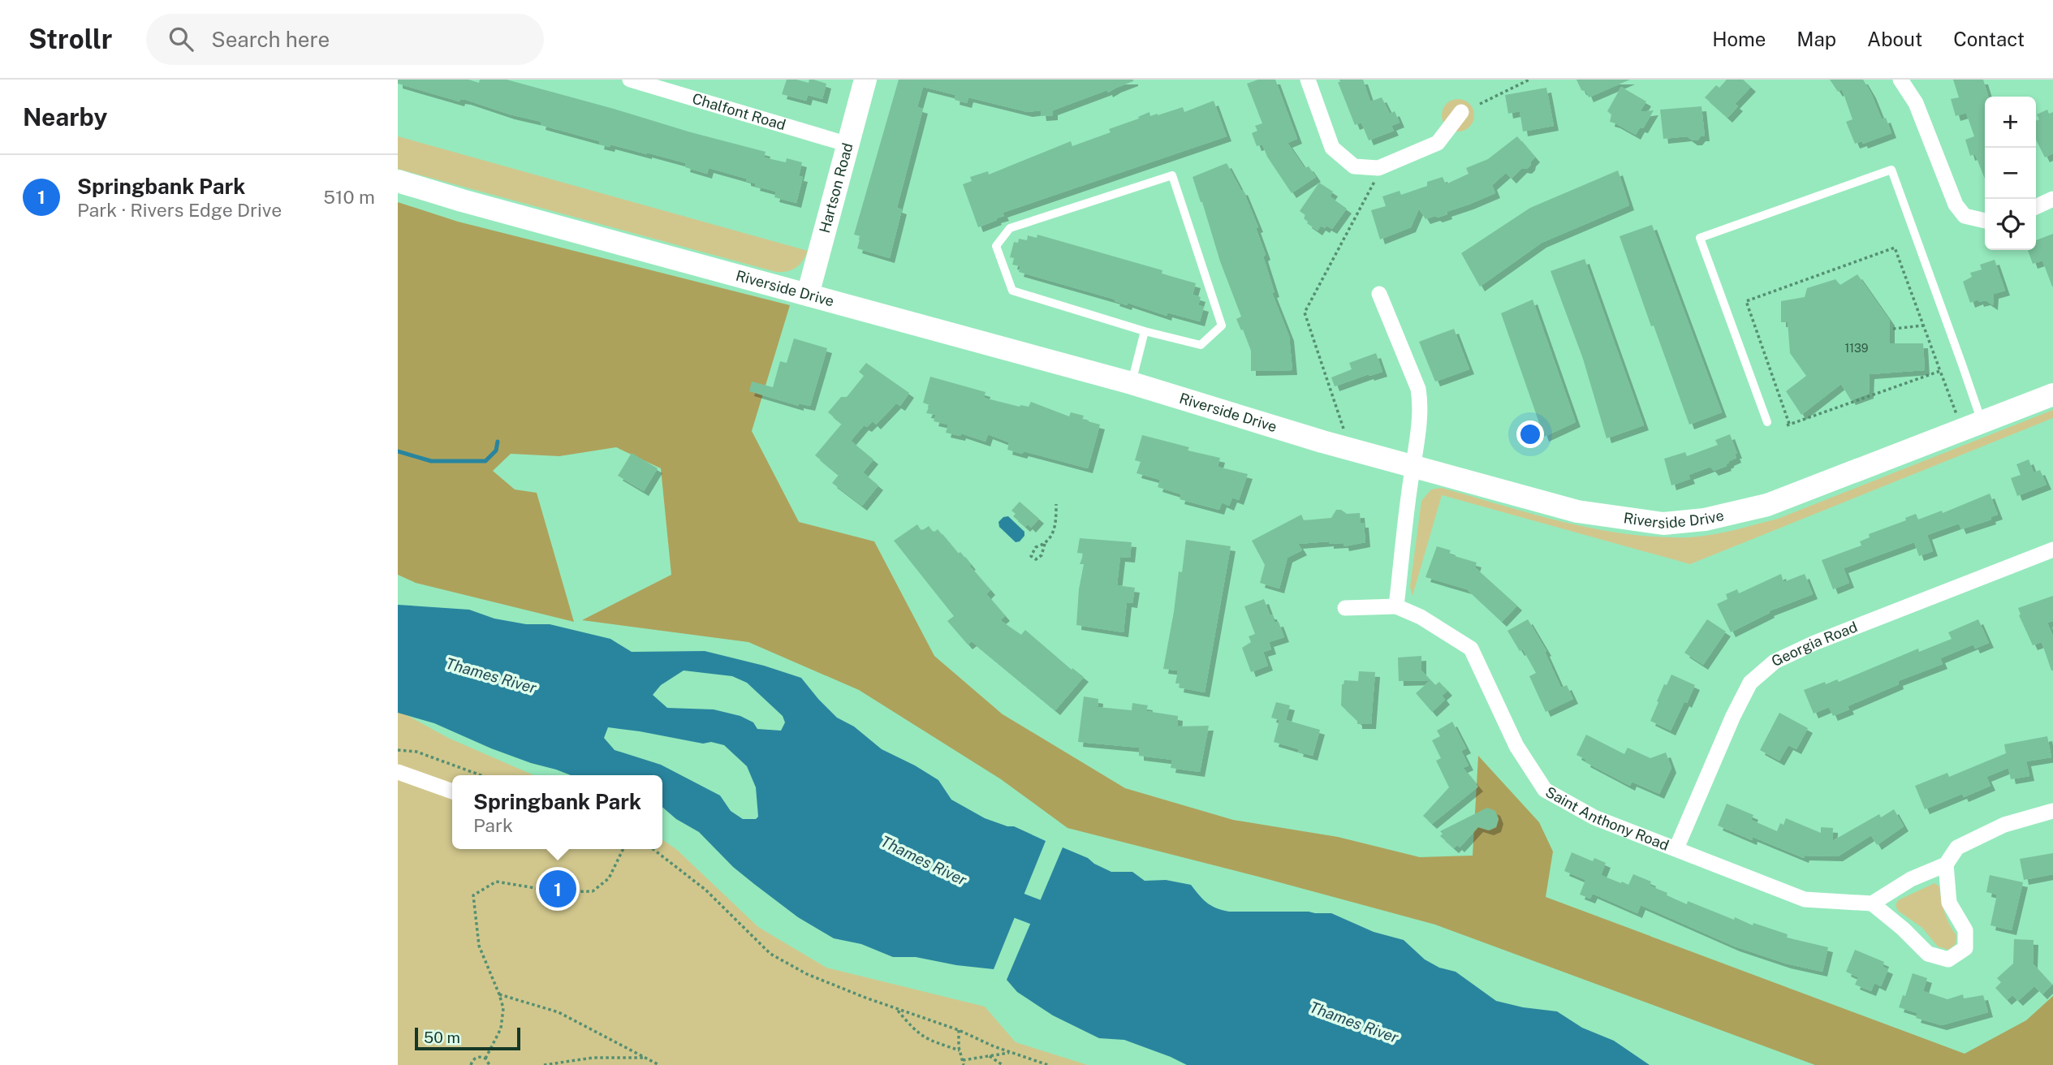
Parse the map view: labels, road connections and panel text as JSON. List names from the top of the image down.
{
  "streets": {
    "main road": ["Hartson Road", "Riverside Drive"],
    "street": ["Chalfont Road", "Georgia Road", "Saint Anthony Road"]
  },
  "crossings": [
    ["Chalfont Road", "Hartson Road"],
    ["Hartson Road", "Riverside Drive"],
    ["Georgia Road", "Saint Anthony Road"]
  ],
  "water": ["Thames River"],
  "house_numbers": ["1139"],
  "scale_bar": "50 m",
  "page": {
    "header": "Strollr",
    "search": "Search here",
    "nav": [
      "Home",
      "Map",
      "About",
      "Contact"
    ],
    "heading": "Nearby",
    "map_buttons": ["+", "−"],
    "list": [
      {
        "mark": "1",
        "name": "Springbank Park",
        "note": "Park · Rivers Edge Drive",
        "value": "510 m"
      }
    ],
    "popup": ["Springbank Park", "Park"],
    "pins": "1",
    "scale": "50 m"
  }
}
